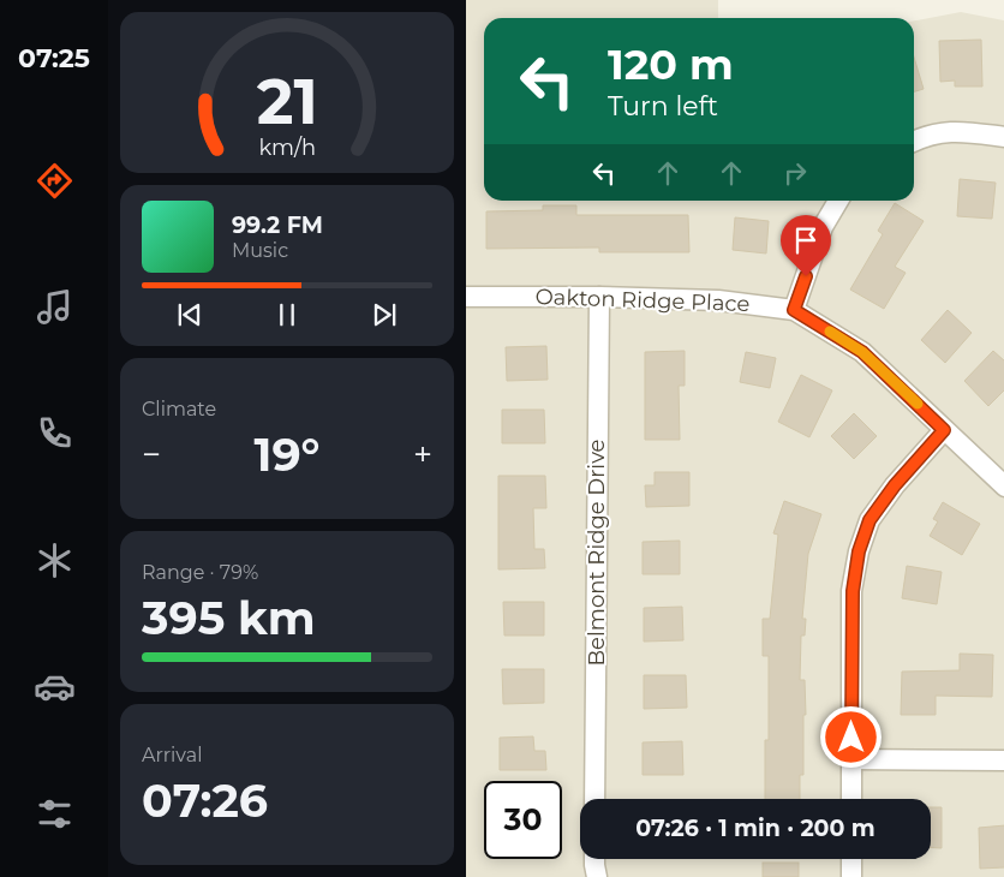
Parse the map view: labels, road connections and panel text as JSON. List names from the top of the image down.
{
  "streets": {
    "street": ["Oakton Ridge Place", "Belmont Ridge Drive"]
  },
  "crossings": [
    ["Oakton Ridge Place", "Belmont Ridge Drive"]
  ],
  "page": {
    "tabs": "07:25",
    "turn": ["120 m", "Turn left"],
    "song": ["99.2 FM", "Music"],
    "tile": [
      "Climate",
      ["Range · 79%", "395 km"],
      ["Arrival", "07:26"]
    ],
    "heat": ["−", "19°", "+"],
    "limit": "30",
    "trip": "07:26 · 1 min · 200 m",
    "gauge": ["21", "km/h"]
  }
}
